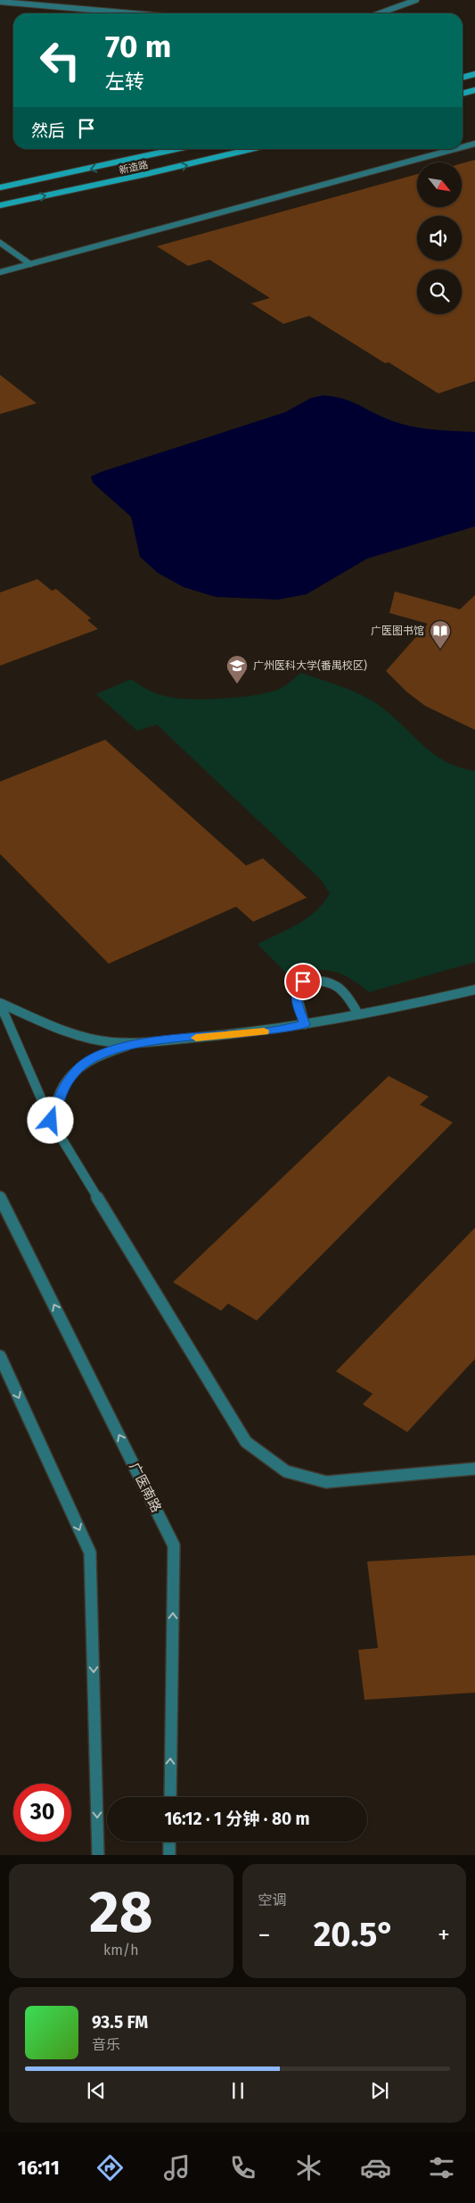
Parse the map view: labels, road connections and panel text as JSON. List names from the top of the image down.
{
  "streets": {
    "main road": ["新造路"],
    "street": ["广医南路"]
  },
  "places": {
    "library": ["广医图书馆"],
    "school or university": ["广州医科大学(番禺校区)"]
  },
  "north": "bottom right",
  "page": {
    "turn": ["70 m", "左转"],
    "then": "然后",
    "limit": "30",
    "trip": "16:12 · 1 分钟 · 80 m",
    "tile": [
      ["28", "km/h"],
      "空调"
    ],
    "heat": ["−", "20.5°", "+"],
    "song": ["93.5 FM", "音乐"],
    "tabs": "16:11"
  }
}
